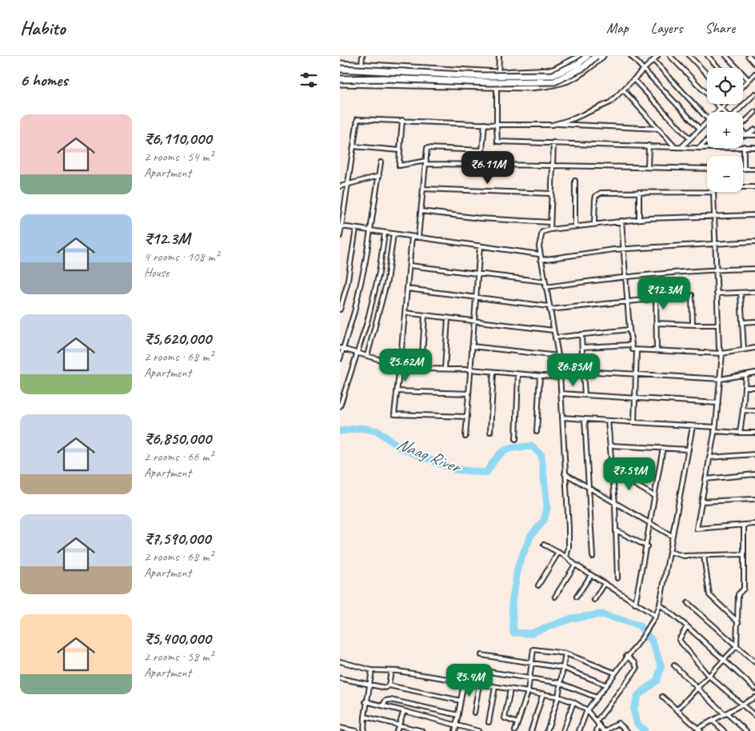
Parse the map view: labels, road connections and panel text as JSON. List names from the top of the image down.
{
  "water": ["Naag River"],
  "page": {
    "header": "Habito",
    "nav": ["Map", "Layers", "Share"],
    "heading": "6 homes",
    "map_buttons": ["+", "−"],
    "list": [
      {
        "name": "₹6,110,000",
        "note": "2 rooms · 54 m² · Apartment"
      },
      {
        "name": "₹12.3M",
        "note": "4 rooms · 108 m² · House"
      },
      {
        "name": "₹5,620,000",
        "note": "2 rooms · 68 m² · Apartment"
      },
      {
        "name": "₹6,850,000",
        "note": "2 rooms · 66 m² · Apartment"
      },
      {
        "name": "₹7,590,000",
        "note": "2 rooms · 68 m² · Apartment"
      },
      {
        "name": "₹5,400,000",
        "note": "2 rooms · 58 m² · Apartment"
      }
    ],
    "price": [
      "₹6.11M",
      "₹12.3M",
      "₹5.62M",
      "₹6.85M",
      "₹7.59M",
      "₹5.4M"
    ]
  }
}
